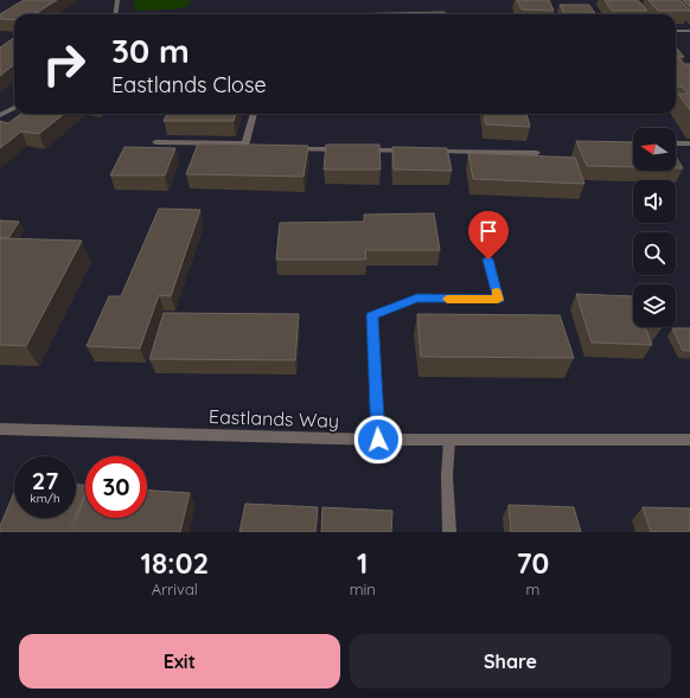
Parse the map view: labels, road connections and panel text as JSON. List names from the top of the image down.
{
  "streets": {
    "street": ["Eastlands Way"]
  },
  "north": "left",
  "page": {
    "turn": ["30 m", "Eastlands Close"],
    "speed": "27 km/h",
    "limit": "30",
    "eta": [
      "18:02",
      "Arrival",
      "1",
      "min",
      "70",
      "m"
    ],
    "buttons": ["Exit", "Share"]
  }
}
